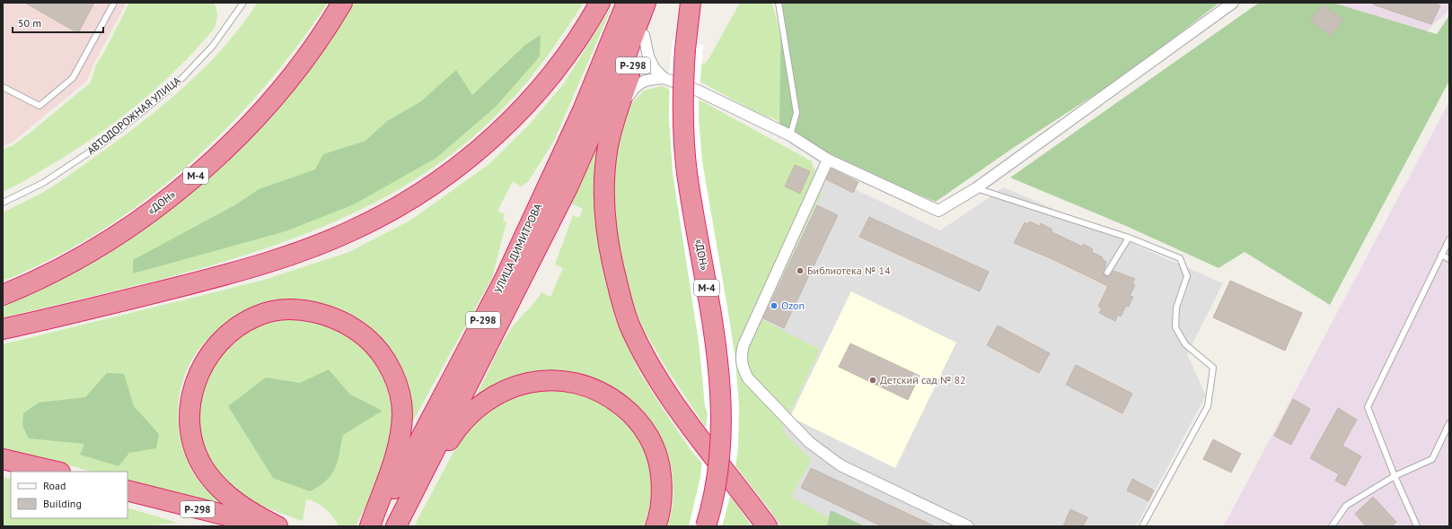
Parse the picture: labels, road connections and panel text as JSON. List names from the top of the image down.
{
  "streets": {
    "highway": [
      "Р-298",
      "М-4",
      "«ДОН»",
      "УЛИЦА ДИМИТРОВА"
    ],
    "lane": ["АВТОДОРОЖНАЯ УЛИЦА"]
  },
  "places": ["Библиотека № 14", "Ozon", "Детский сад № 82"],
  "legend": ["Road", "Building"],
  "scale_bar": "50 m"
}
